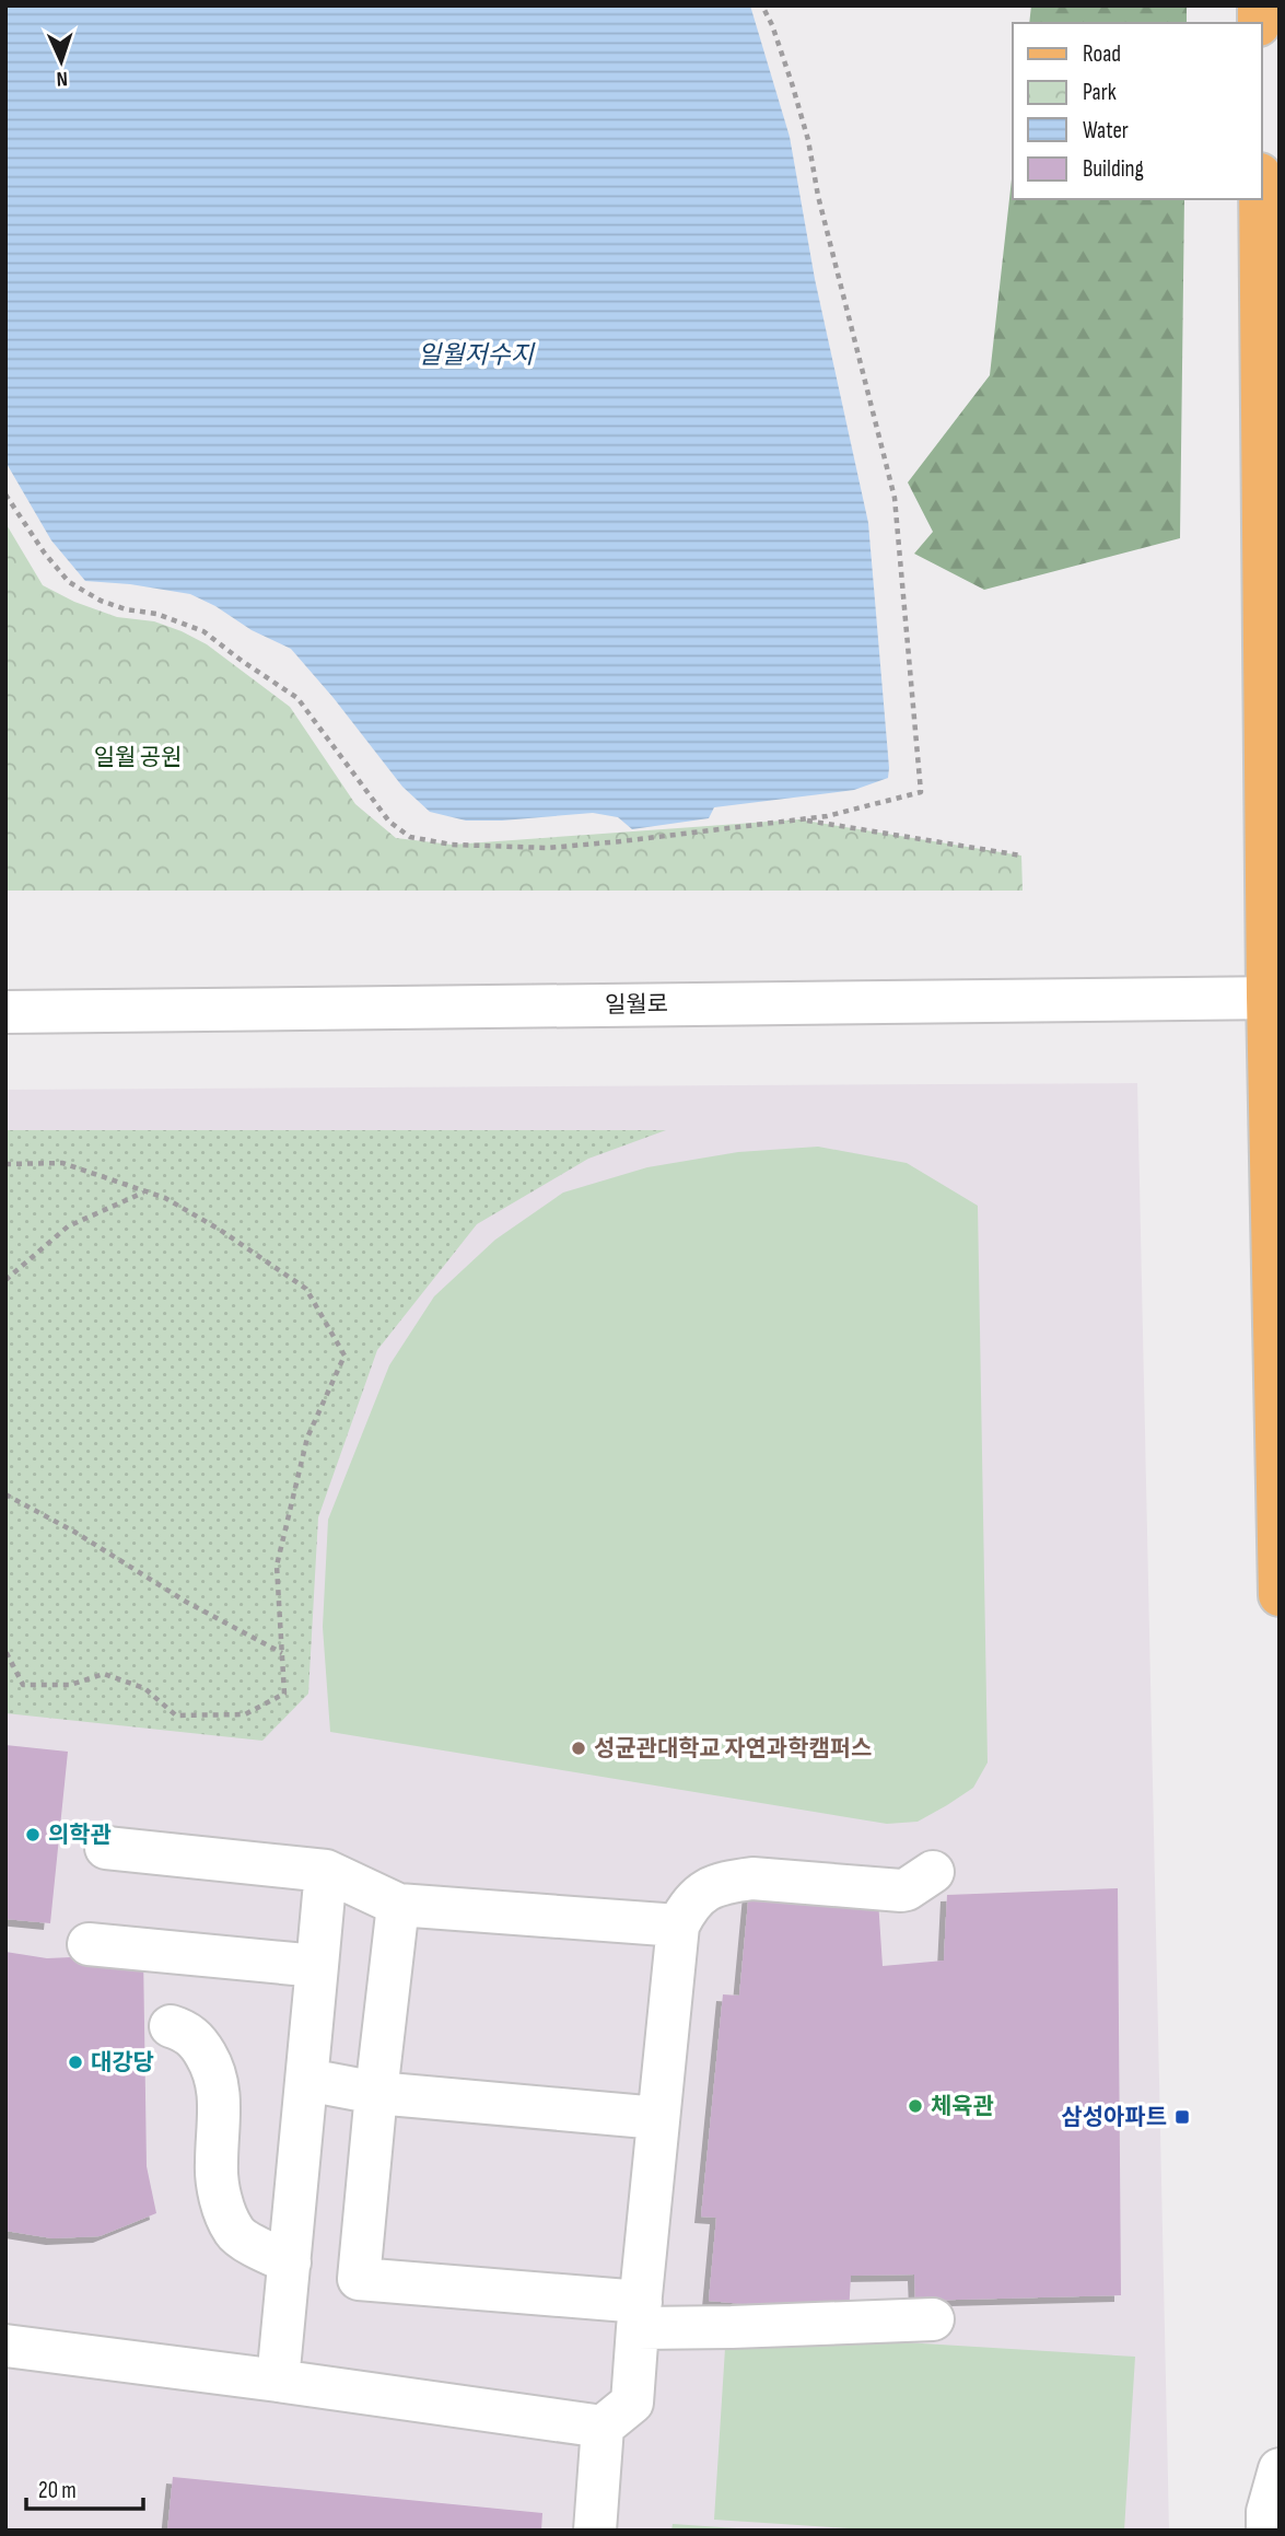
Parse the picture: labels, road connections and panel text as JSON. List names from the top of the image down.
{
  "streets": {
    "street": ["일월로"]
  },
  "water": ["일월저수지"],
  "parks": ["일월 공원"],
  "places": {
    "other": [
      "성균관대학교 자연과학캠퍼스",
      "의학관",
      "대강당",
      "체육관"
    ],
    "transit": ["삼성아파트"]
  },
  "legend": [
    "Road",
    "Park",
    "Water",
    "Building"
  ],
  "scale_bar": "20 m",
  "north": "bottom"
}
